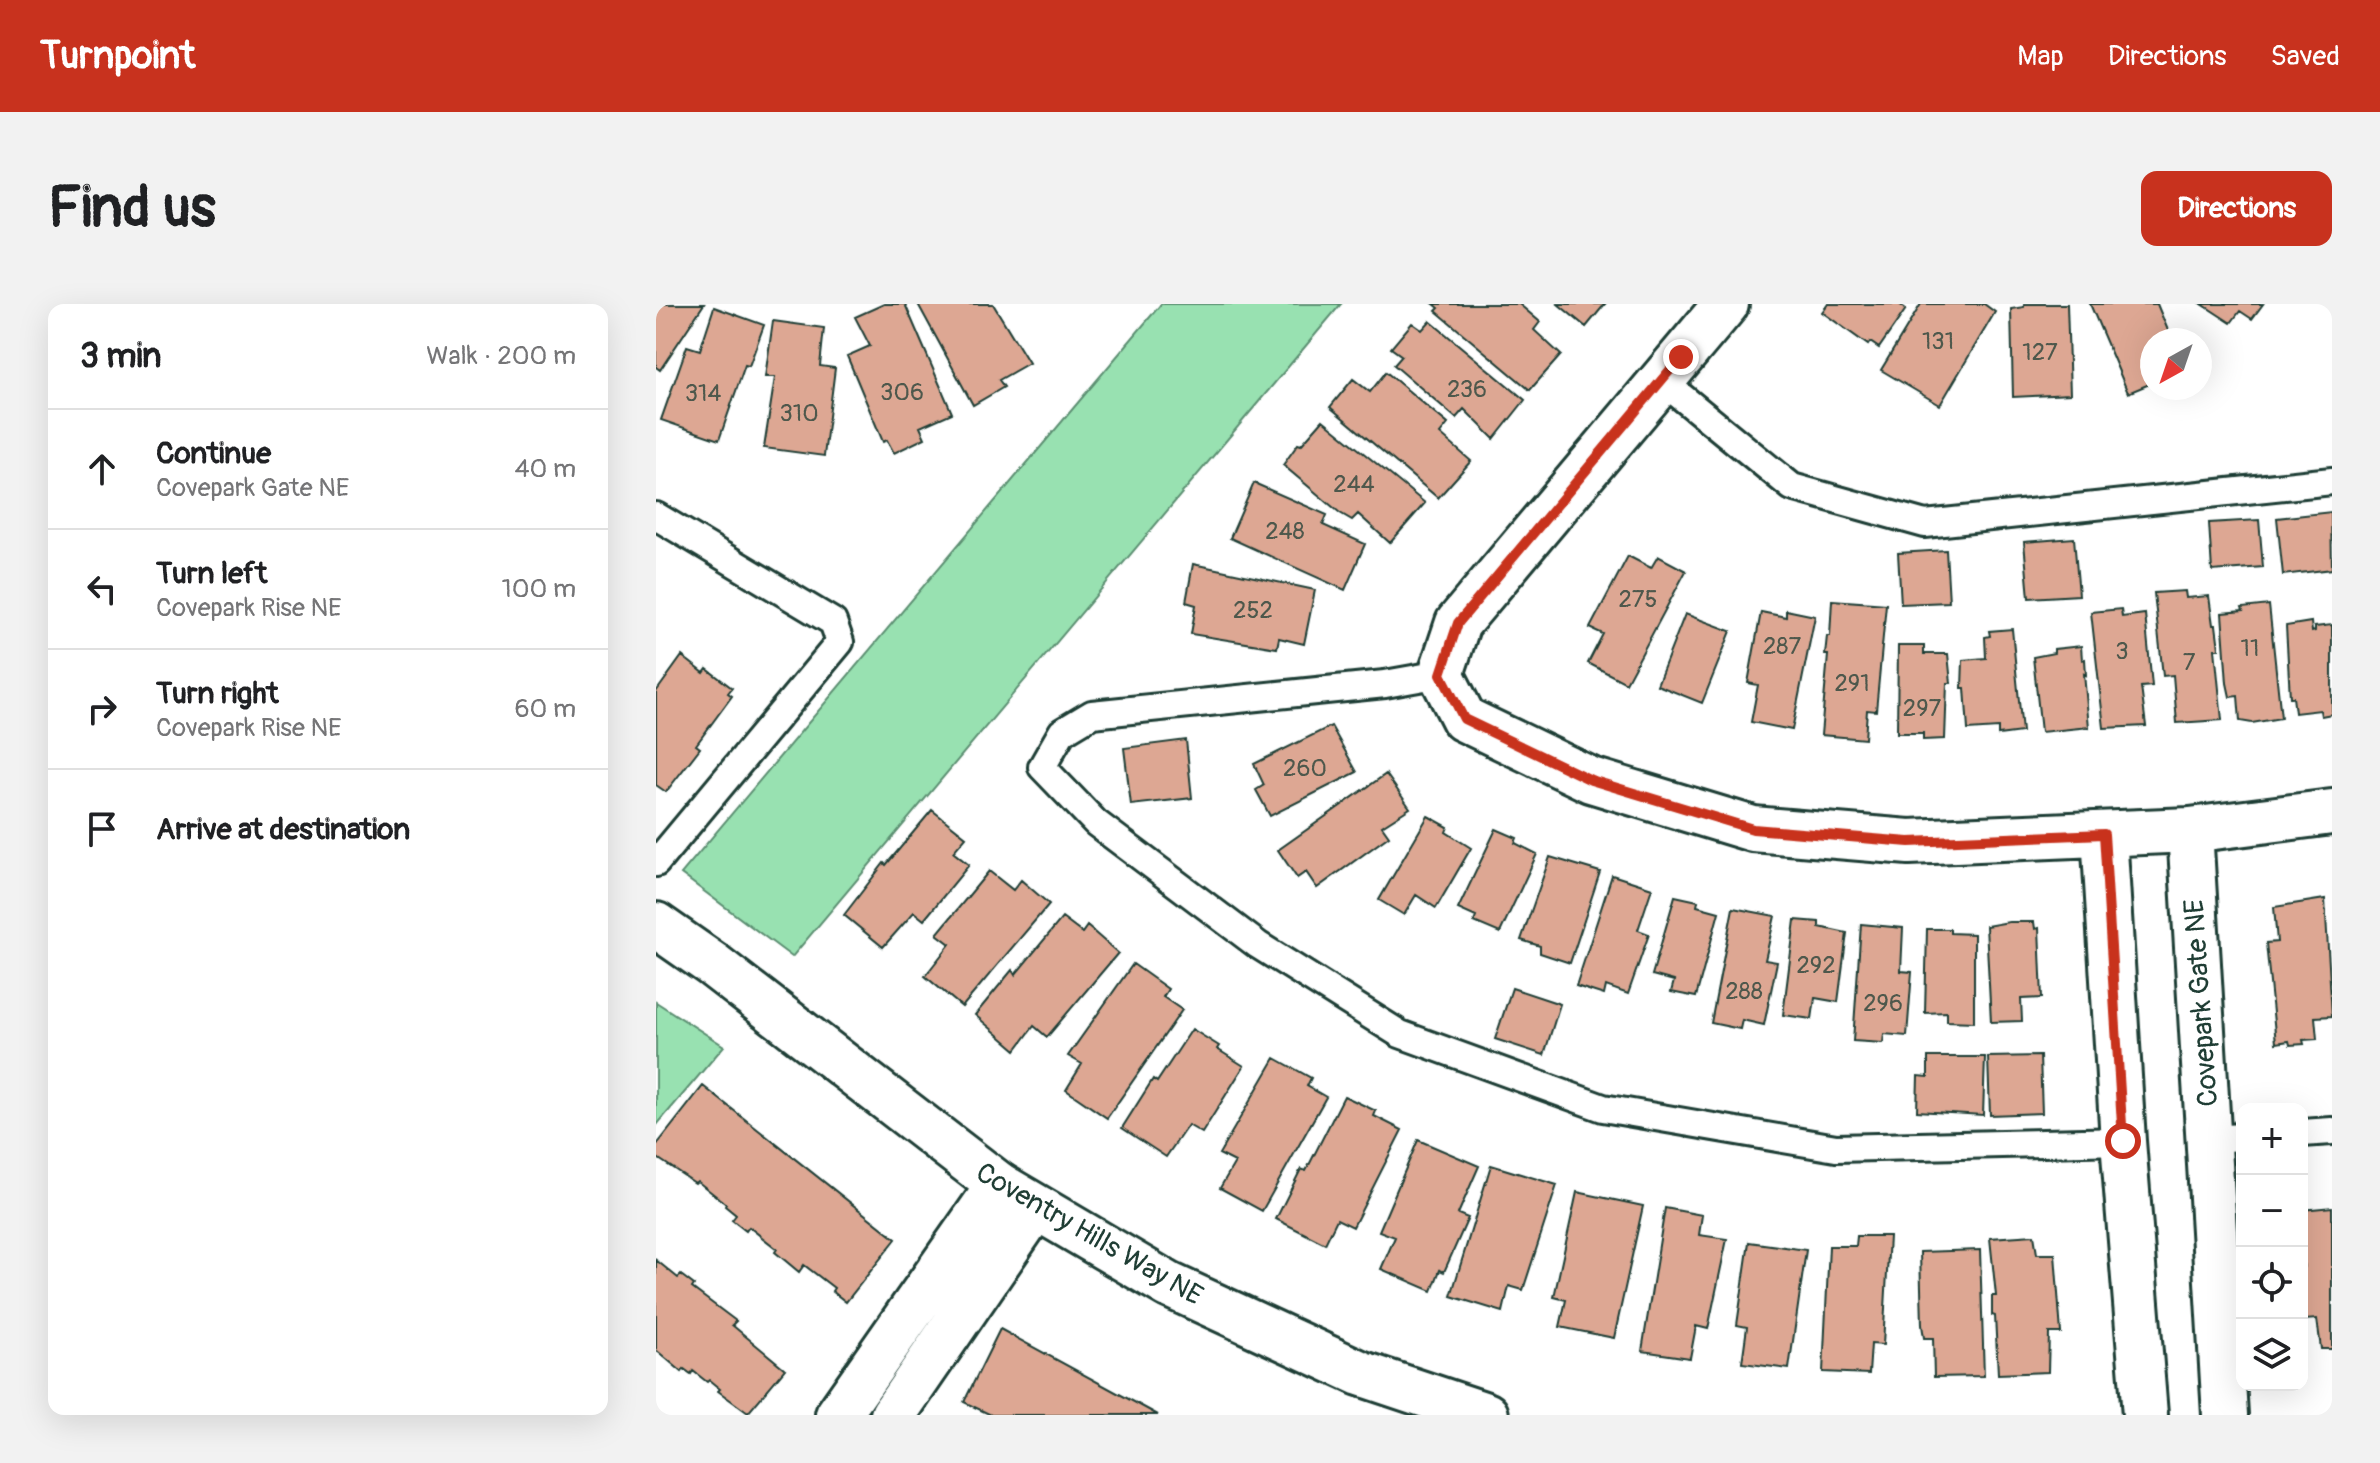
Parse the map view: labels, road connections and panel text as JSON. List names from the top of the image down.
{
  "streets": {
    "street": ["Covepark Gate NE", "Coventry Hills Way NE"]
  },
  "house_numbers": [
    "131",
    "127",
    "236",
    "306",
    "314",
    "310",
    "244",
    "248",
    "275",
    "252",
    "287",
    "11",
    "3",
    "7",
    "291",
    "297",
    "260",
    "292",
    "288",
    "296"
  ],
  "north": "bottom left",
  "page": {
    "header": "Turnpoint",
    "nav": ["Map", "Directions", "Saved"],
    "buttons": "Directions",
    "title": "Find us",
    "heading": ["3 min", "Walk · 200 m"],
    "list": [
      ["Continue", "Covepark Gate NE", "40 m"],
      ["Turn left", "Covepark Rise NE", "100 m"],
      ["Turn right", "Covepark Rise NE", "60 m"],
      "Arrive at destination"
    ],
    "map_buttons": ["+", "−"]
  }
}
